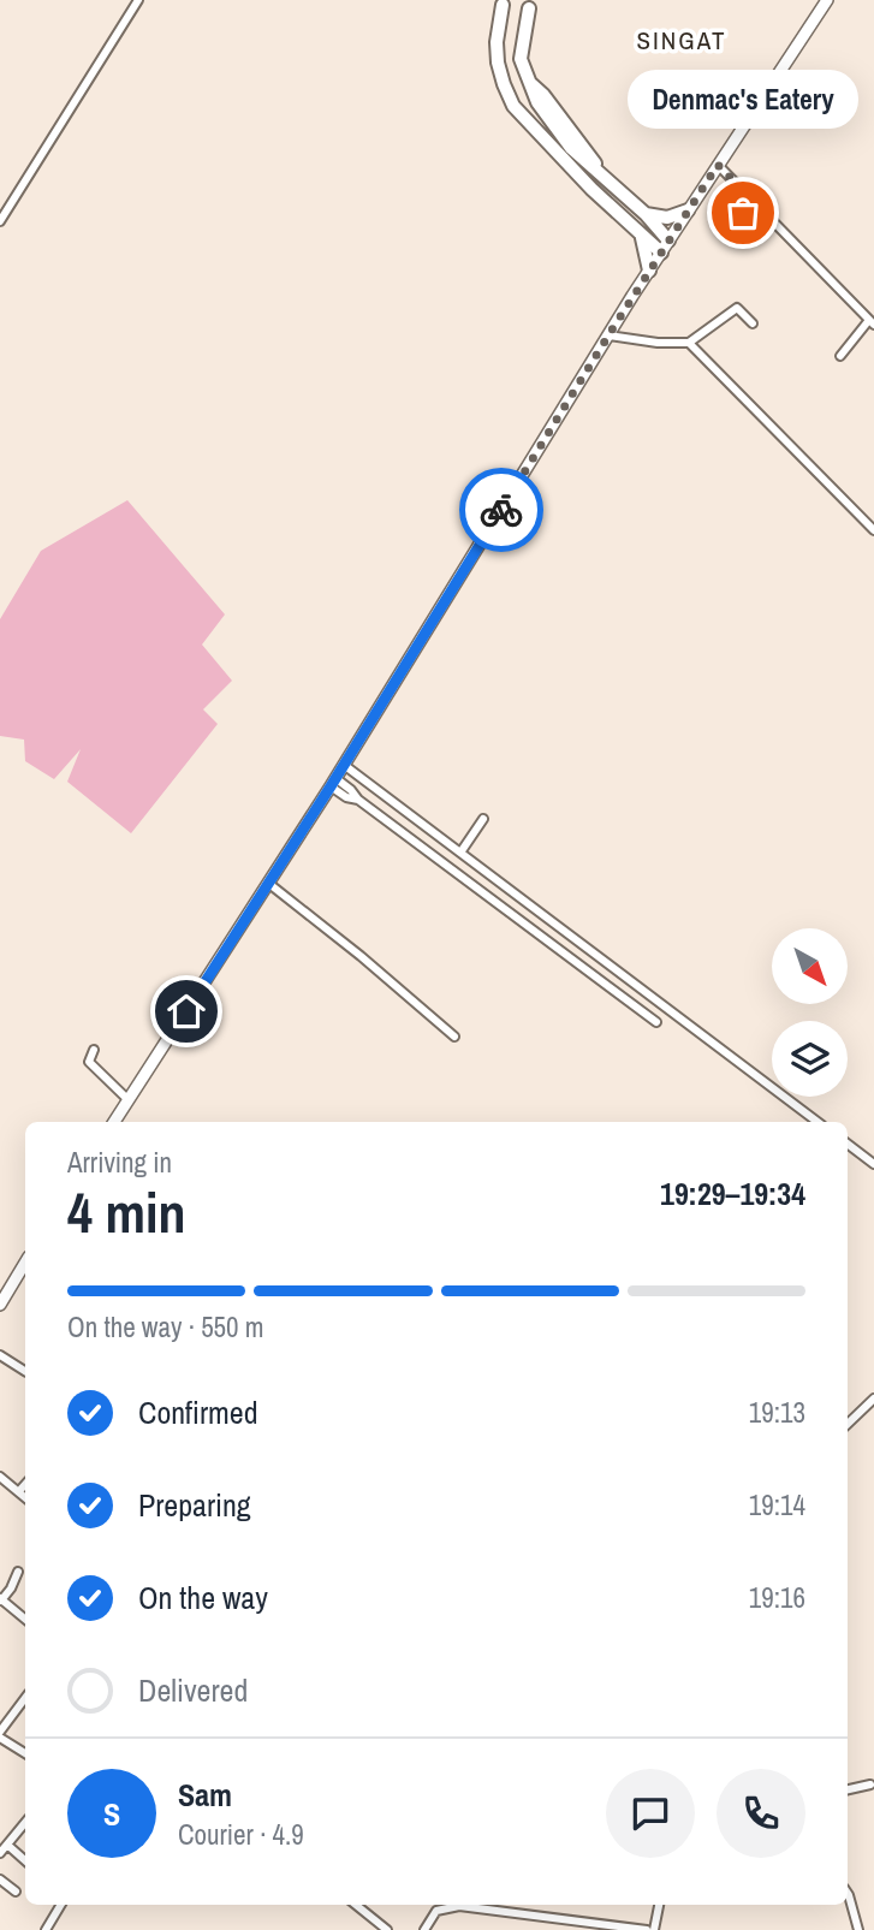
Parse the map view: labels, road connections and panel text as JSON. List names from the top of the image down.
{
  "districts": ["SINGAT"],
  "places": ["Denmac's Eatery"],
  "north": "bottom right",
  "page": {
    "bubble": "Denmac's Eatery",
    "heading": ["4 min", "Arriving in", "19:29–19:34"],
    "panel": ["Sam", "Courier · 4.9"],
    "bar": "On the way · 550 m",
    "list": [
      ["Confirmed", "19:13"],
      ["Preparing", "19:14"],
      ["On the way", "19:16"],
      "Delivered"
    ],
    "round": "S"
  }
}
